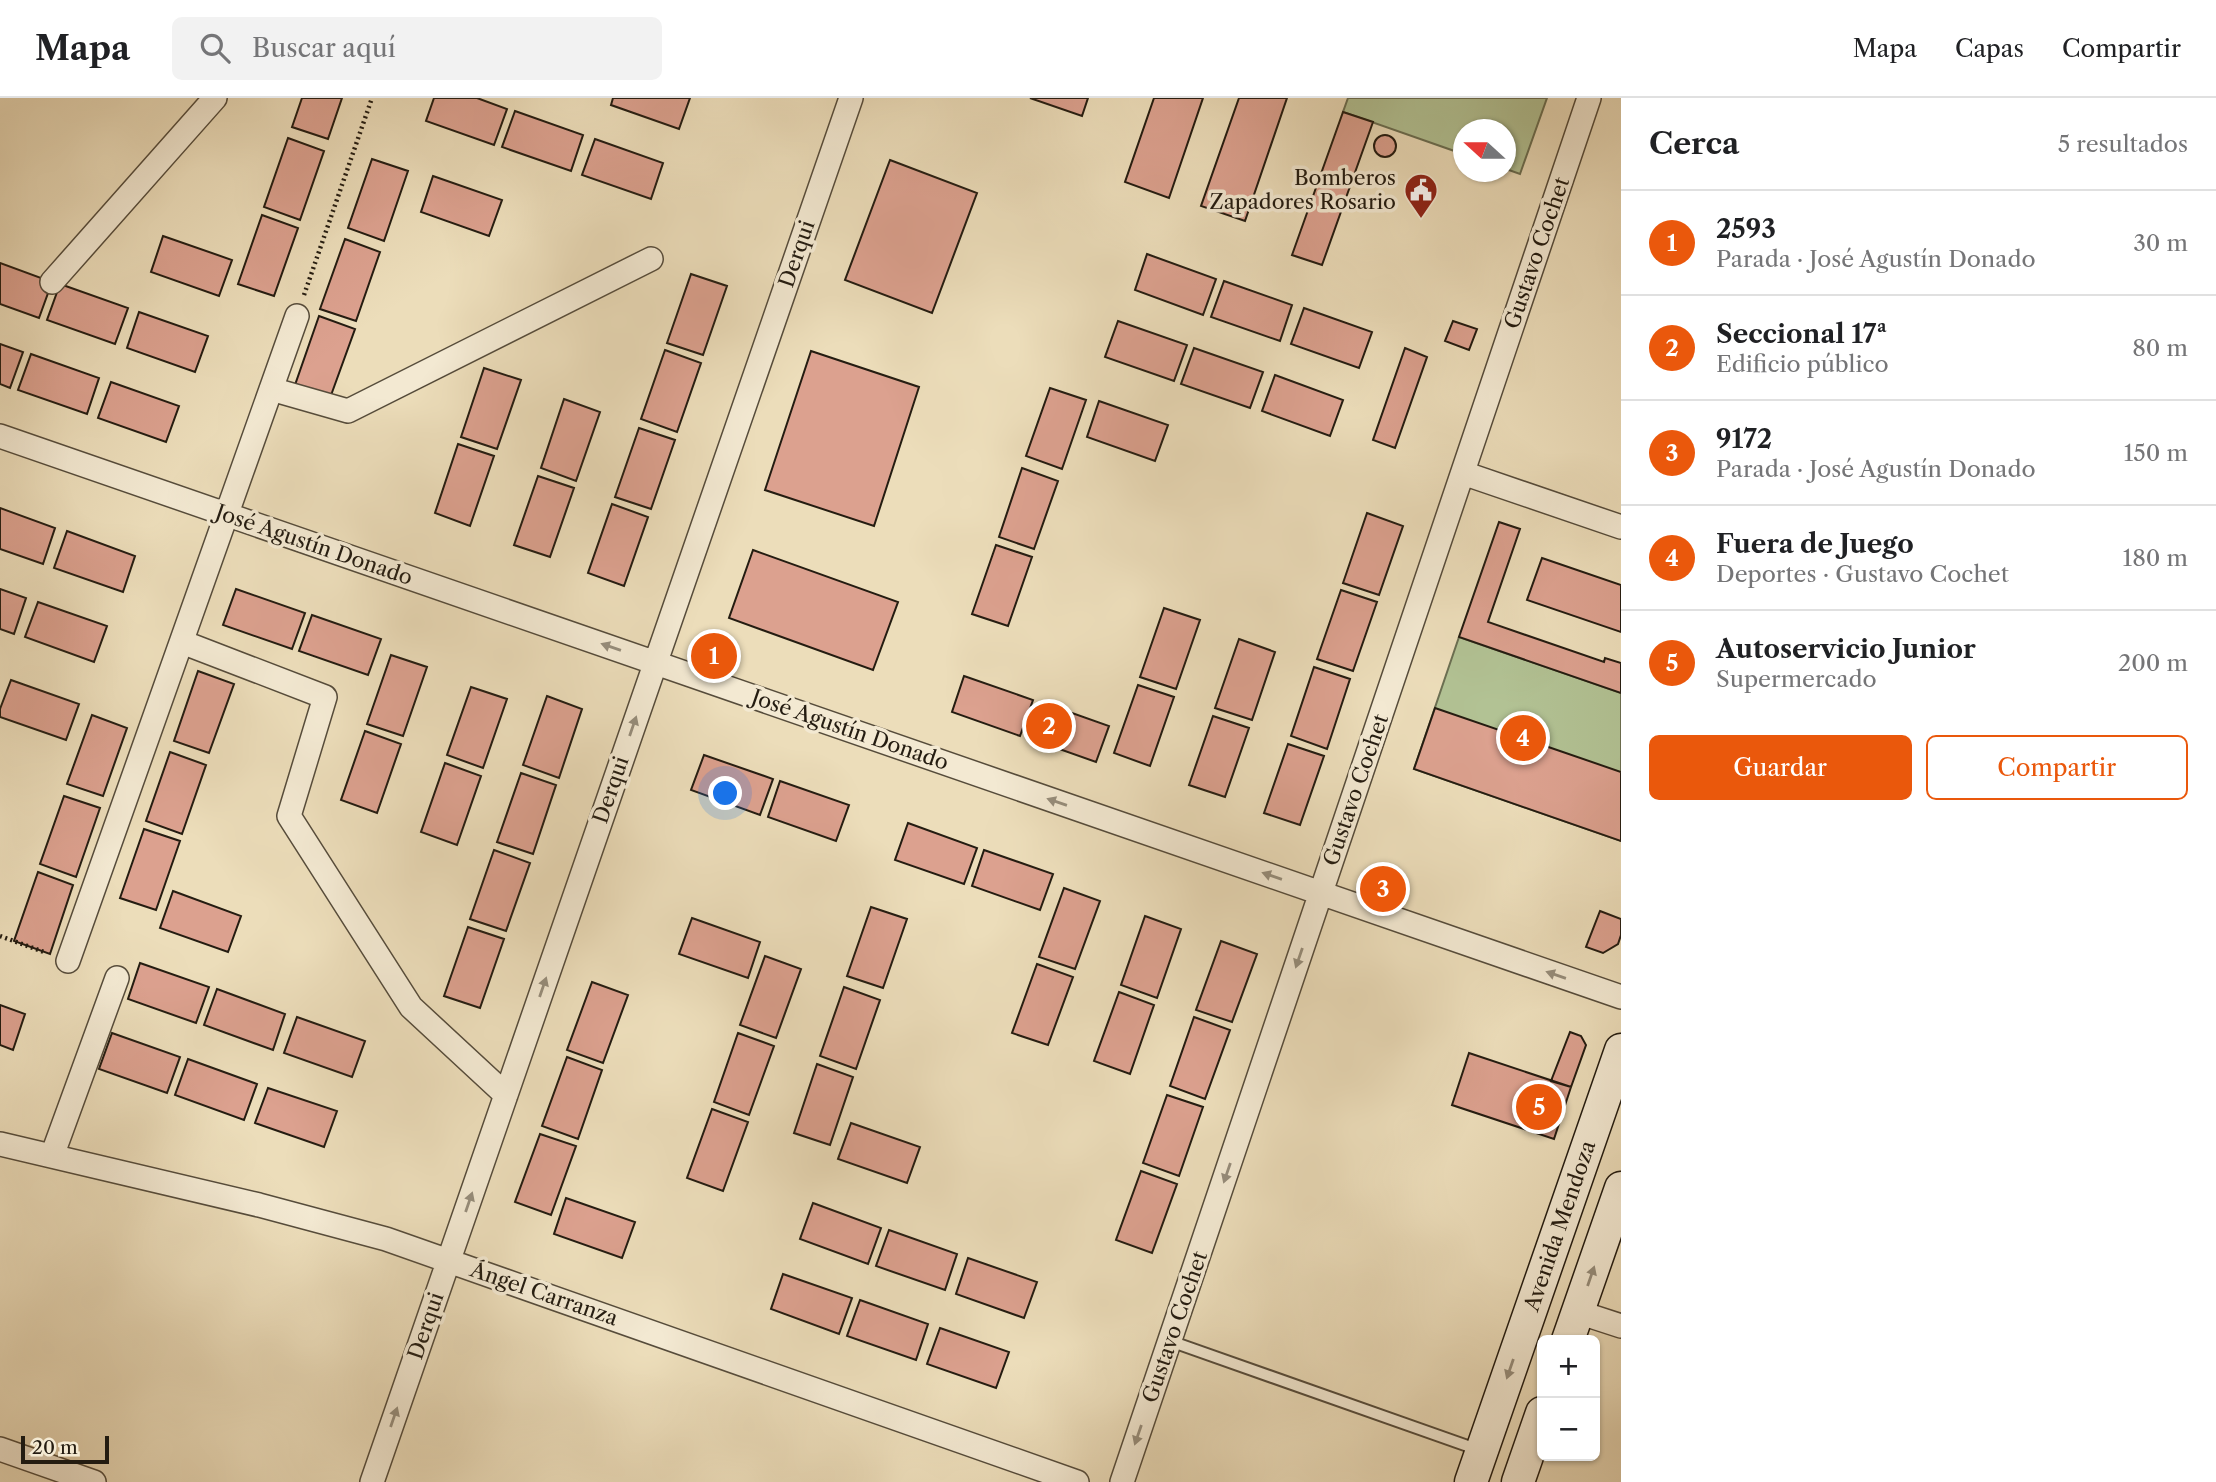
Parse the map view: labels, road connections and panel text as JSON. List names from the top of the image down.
{
  "streets": {
    "main road": ["Avenida Mendoza"],
    "street": [
      "Gustavo Cochet",
      "Derqui",
      "José Agustín Donado",
      "Ángel Carranza"
    ]
  },
  "crossings": [
    ["Gustavo Cochet", "José Agustín Donado"],
    ["Derqui", "José Agustín Donado"],
    ["Derqui", "Ángel Carranza"]
  ],
  "one_way": ["Gustavo Cochet", "Derqui", "José Agustín Donado"],
  "places": {
    "public building": ["Bomberos Zapadores Rosario"]
  },
  "scale_bar": "20 m",
  "north": "left",
  "page": {
    "header": "Mapa",
    "search": "Buscar aquí",
    "nav": ["Mapa", "Capas", "Compartir"],
    "heading": ["Cerca", "5 resultados"],
    "list": [
      {
        "mark": "1",
        "name": "2593",
        "note": "Parada · José Agustín Donado",
        "value": "30 m"
      },
      {
        "mark": "2",
        "name": "Seccional 17ª",
        "note": "Edificio público",
        "value": "80 m"
      },
      {
        "mark": "3",
        "name": "9172",
        "note": "Parada · José Agustín Donado",
        "value": "150 m"
      },
      {
        "mark": "4",
        "name": "Fuera de Juego",
        "note": "Deportes · Gustavo Cochet",
        "value": "180 m"
      },
      {
        "mark": "5",
        "name": "Autoservicio Junior",
        "note": "Supermercado",
        "value": "200 m"
      }
    ],
    "pins": [
      "1",
      "2",
      "4",
      "3",
      "5"
    ],
    "buttons": ["Guardar", "Compartir"],
    "map_buttons": ["+", "−"],
    "scale": "20 m"
  }
}
